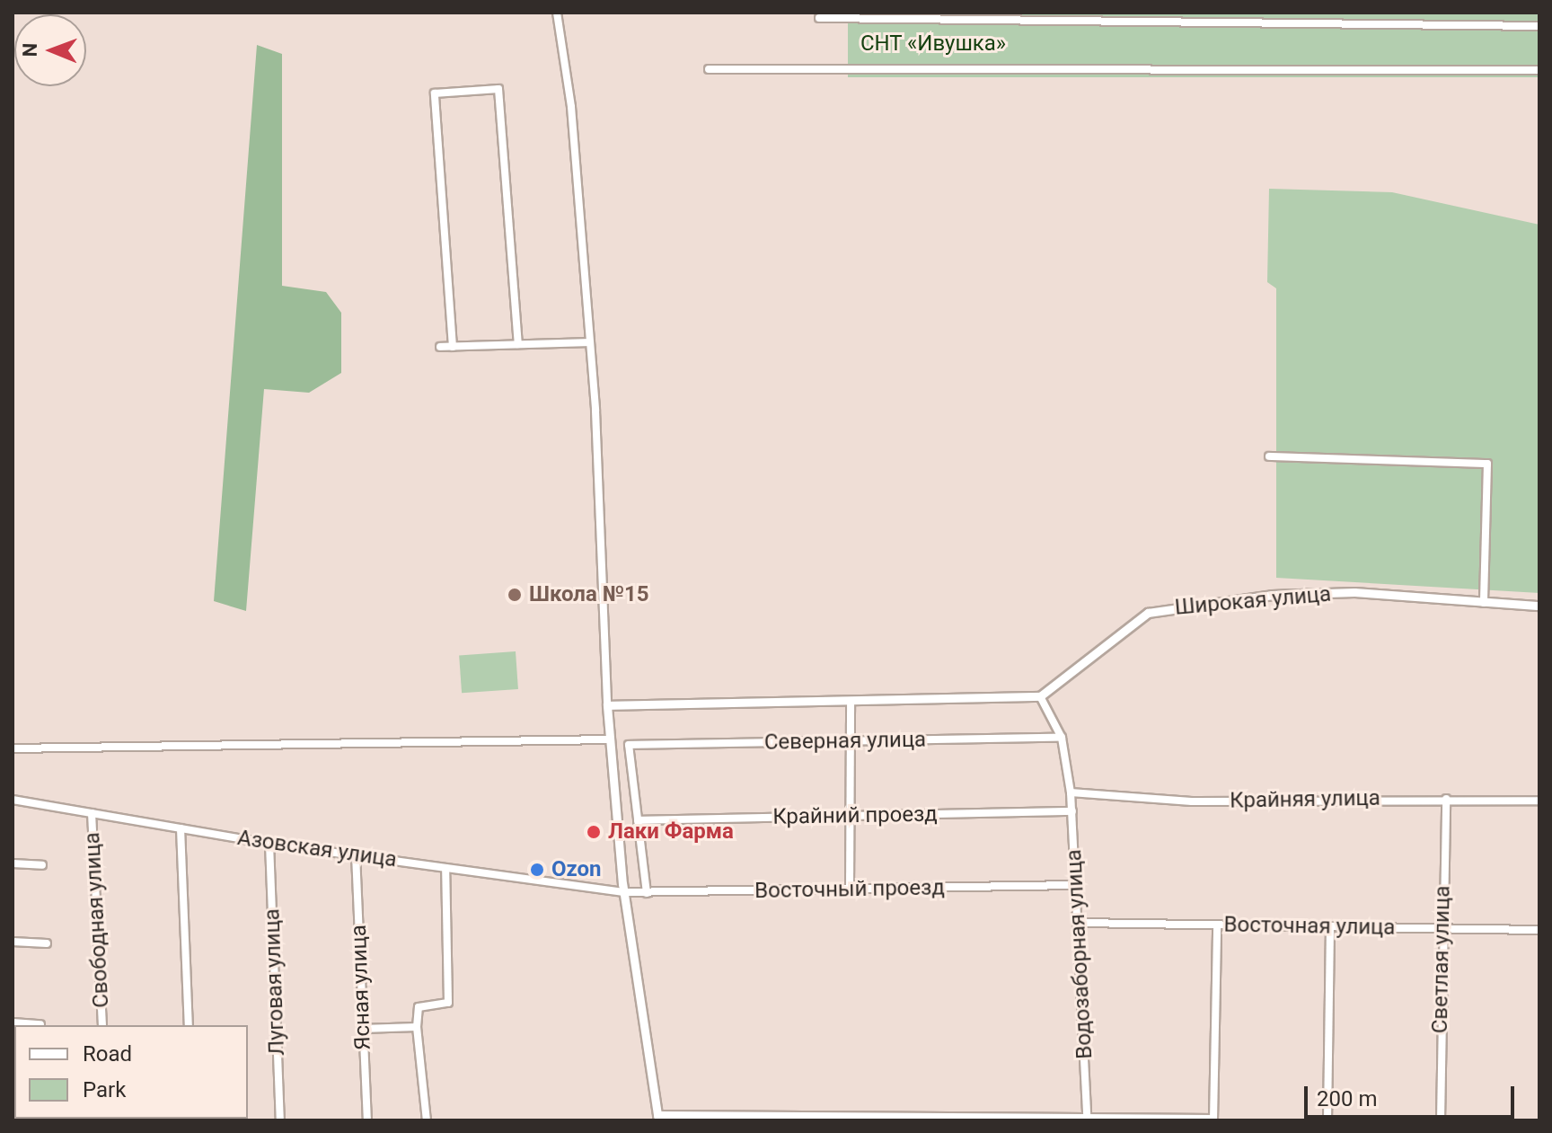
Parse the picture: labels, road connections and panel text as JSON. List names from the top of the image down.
{
  "streets": {
    "street": [
      "Широкая улица",
      "Северная улица",
      "Крайняя улица",
      "Крайний проезд",
      "Азовская улица",
      "Восточный проезд",
      "Свободная улица",
      "Восточная улица",
      "Водозаборная улица",
      "Светлая улица",
      "Луговая улица",
      "Ясная улица"
    ]
  },
  "crossings": [
    ["Широкая улица", "Водозаборная улица"],
    ["Северная улица", "Крайний проезд"],
    ["Северная улица", "Водозаборная улица"],
    ["Крайняя улица", "Водозаборная улица"],
    ["Крайняя улица", "Светлая улица"],
    ["Крайний проезд", "Водозаборная улица"],
    ["Азовская улица", "Восточный проезд"],
    ["Азовская улица", "Свободная улица"],
    ["Азовская улица", "Луговая улица"],
    ["Азовская улица", "Ясная улица"],
    ["Восточный проезд", "Водозаборная улица"],
    ["Восточная улица", "Водозаборная улица"],
    ["Восточная улица", "Светлая улица"]
  ],
  "parks": ["СНТ «Ивушка»"],
  "places": ["Школа №15", "Лаки Фарма", "Ozon"],
  "legend": ["Road", "Park"],
  "scale_bar": "200 m",
  "north": "left"
}
